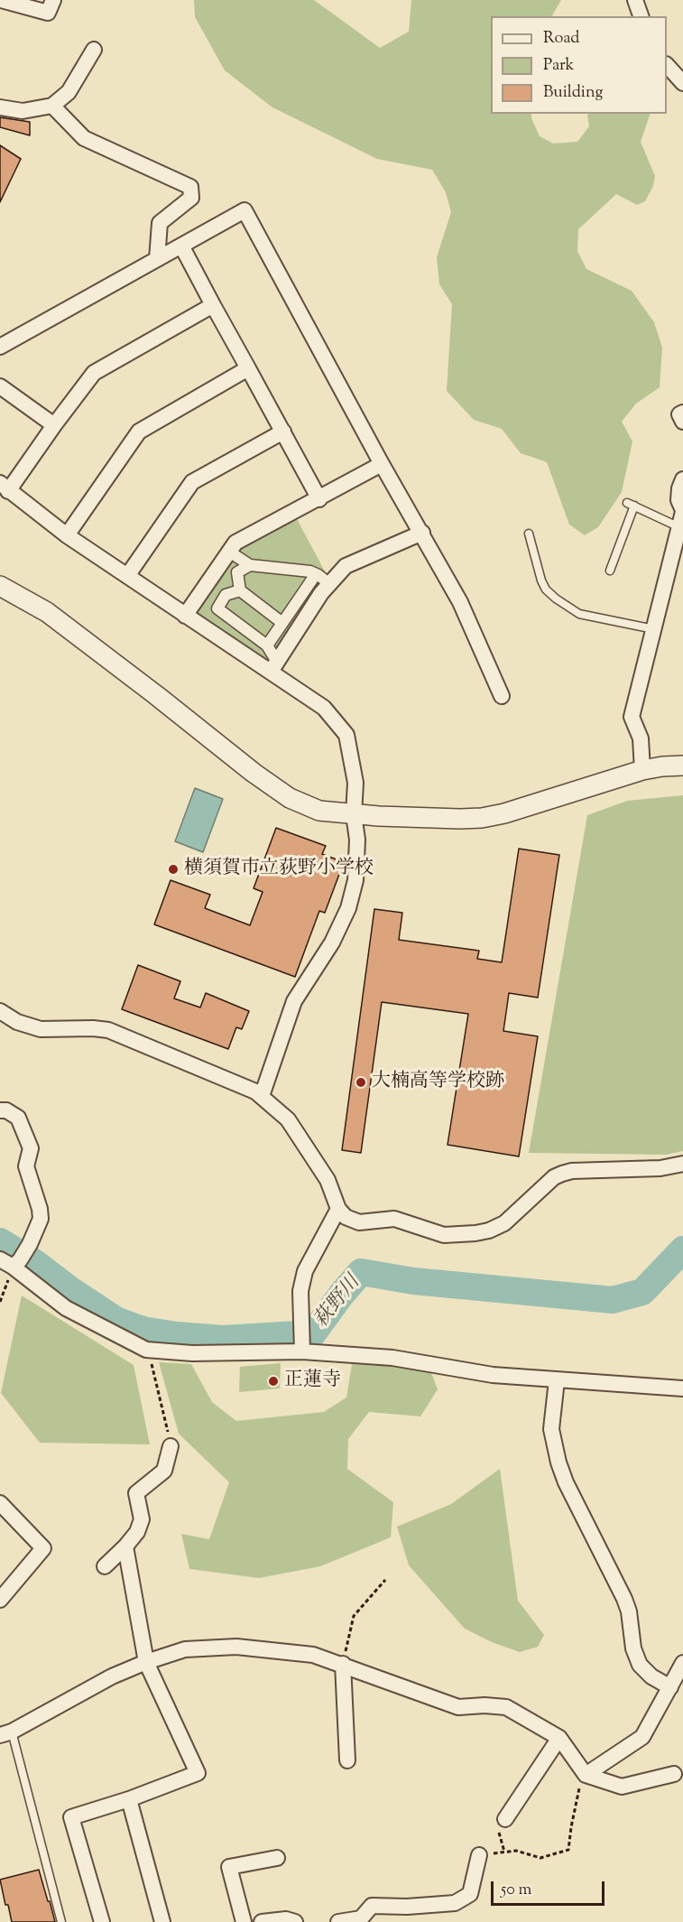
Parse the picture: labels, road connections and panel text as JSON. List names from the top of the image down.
{
  "water": ["萩野川"],
  "places": ["横須賀市立荻野小学校", "大楠高等学校跡", "正蓮寺"],
  "legend": ["Road", "Park", "Building"],
  "scale_bar": "50 m"
}
